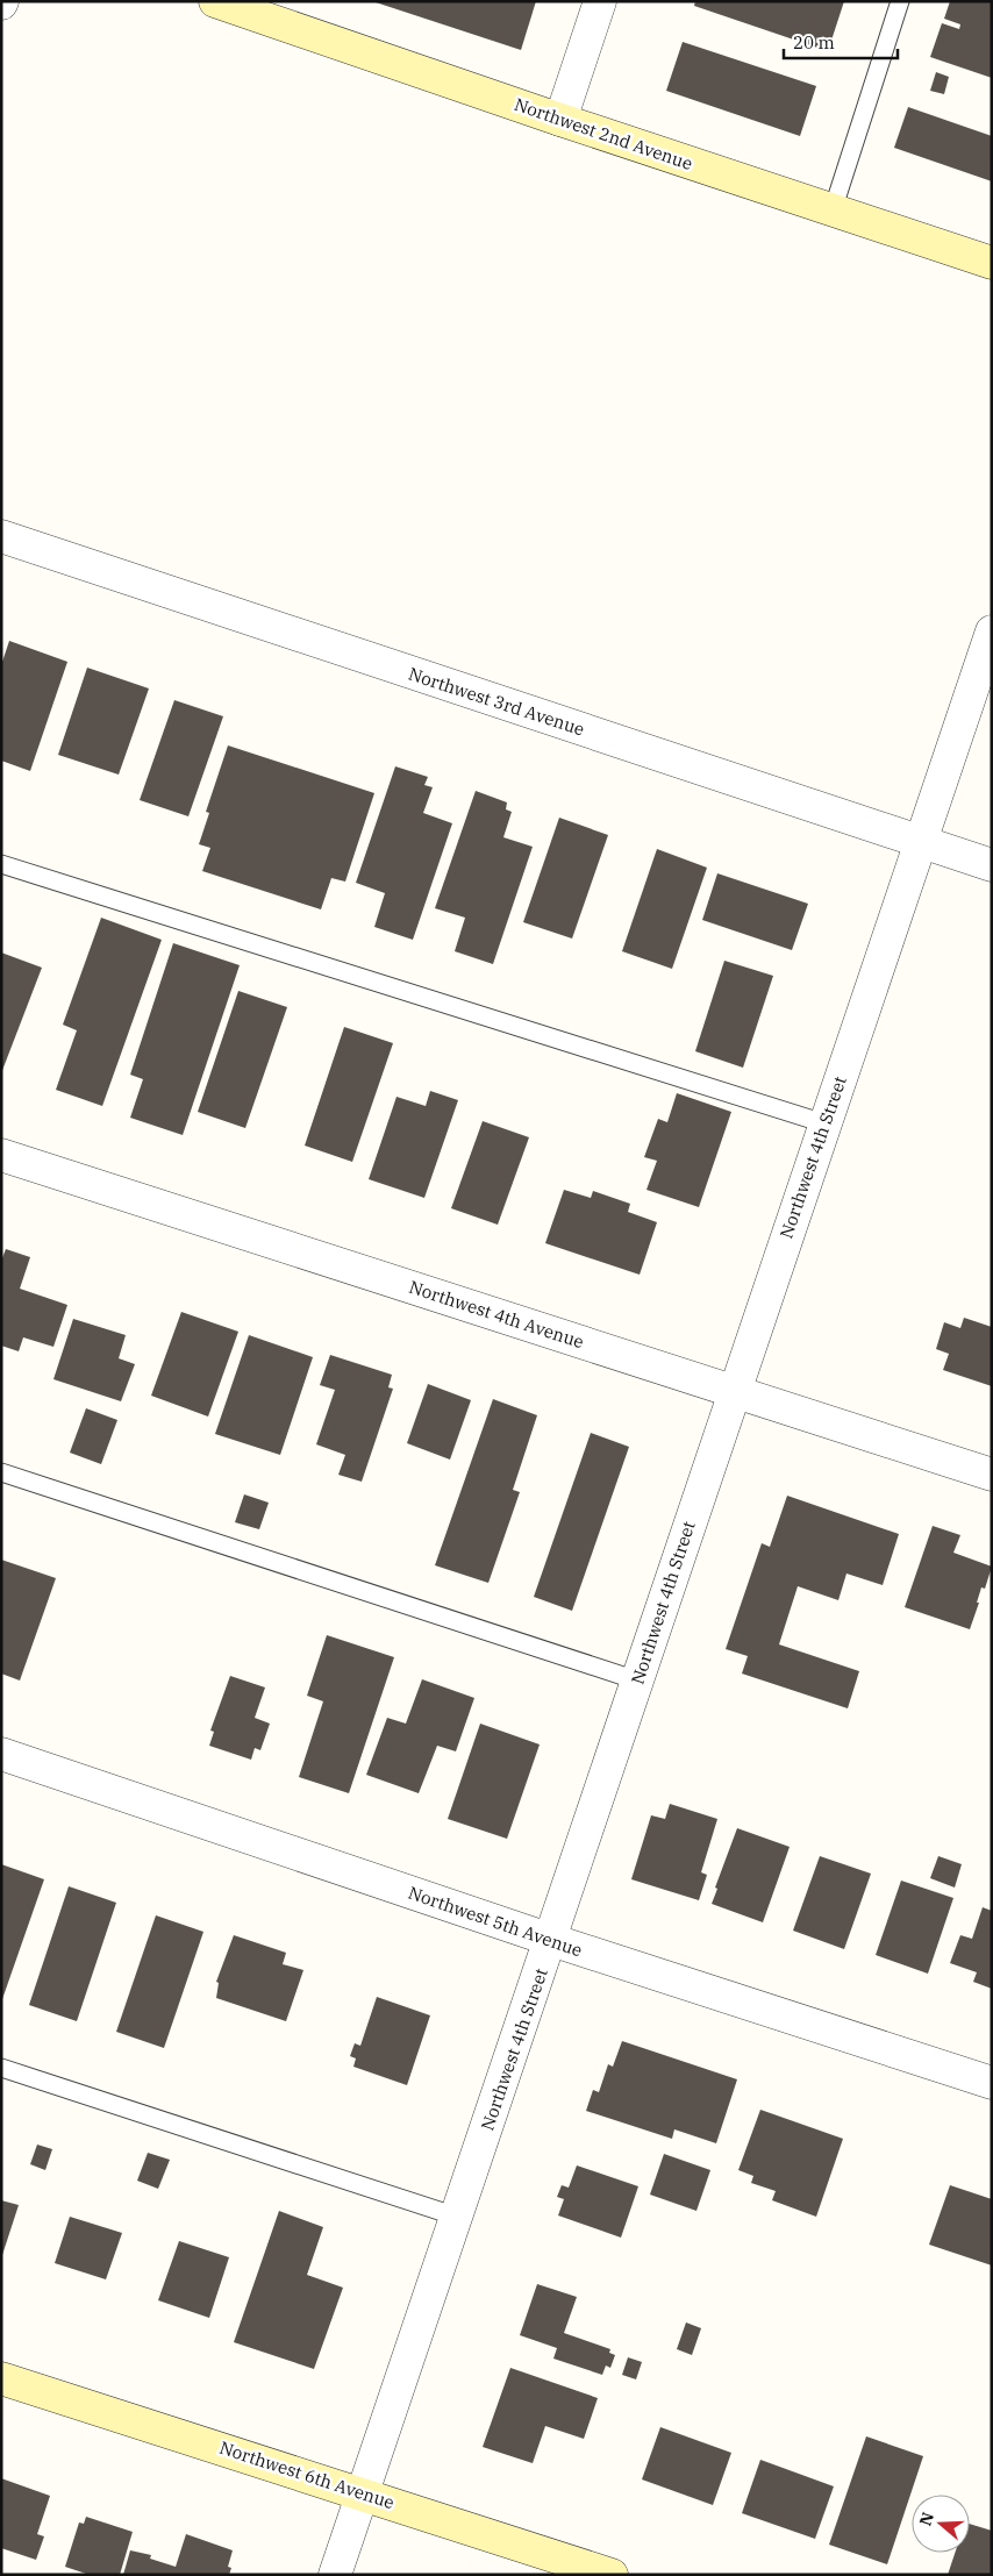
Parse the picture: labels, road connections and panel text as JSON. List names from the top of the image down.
{
  "streets": {
    "street": [
      "Northwest 2nd Avenue",
      "Northwest 3rd Avenue",
      "Northwest 4th Street",
      "Northwest 4th Avenue",
      "Northwest 5th Avenue",
      "Northwest 6th Avenue"
    ]
  },
  "crossings": [
    ["Northwest 3rd Avenue", "Northwest 4th Street"],
    ["Northwest 4th Street", "Northwest 4th Avenue"],
    ["Northwest 4th Street", "Northwest 5th Avenue"],
    ["Northwest 4th Street", "Northwest 6th Avenue"]
  ],
  "scale_bar": "20 m",
  "north": "left"
}
